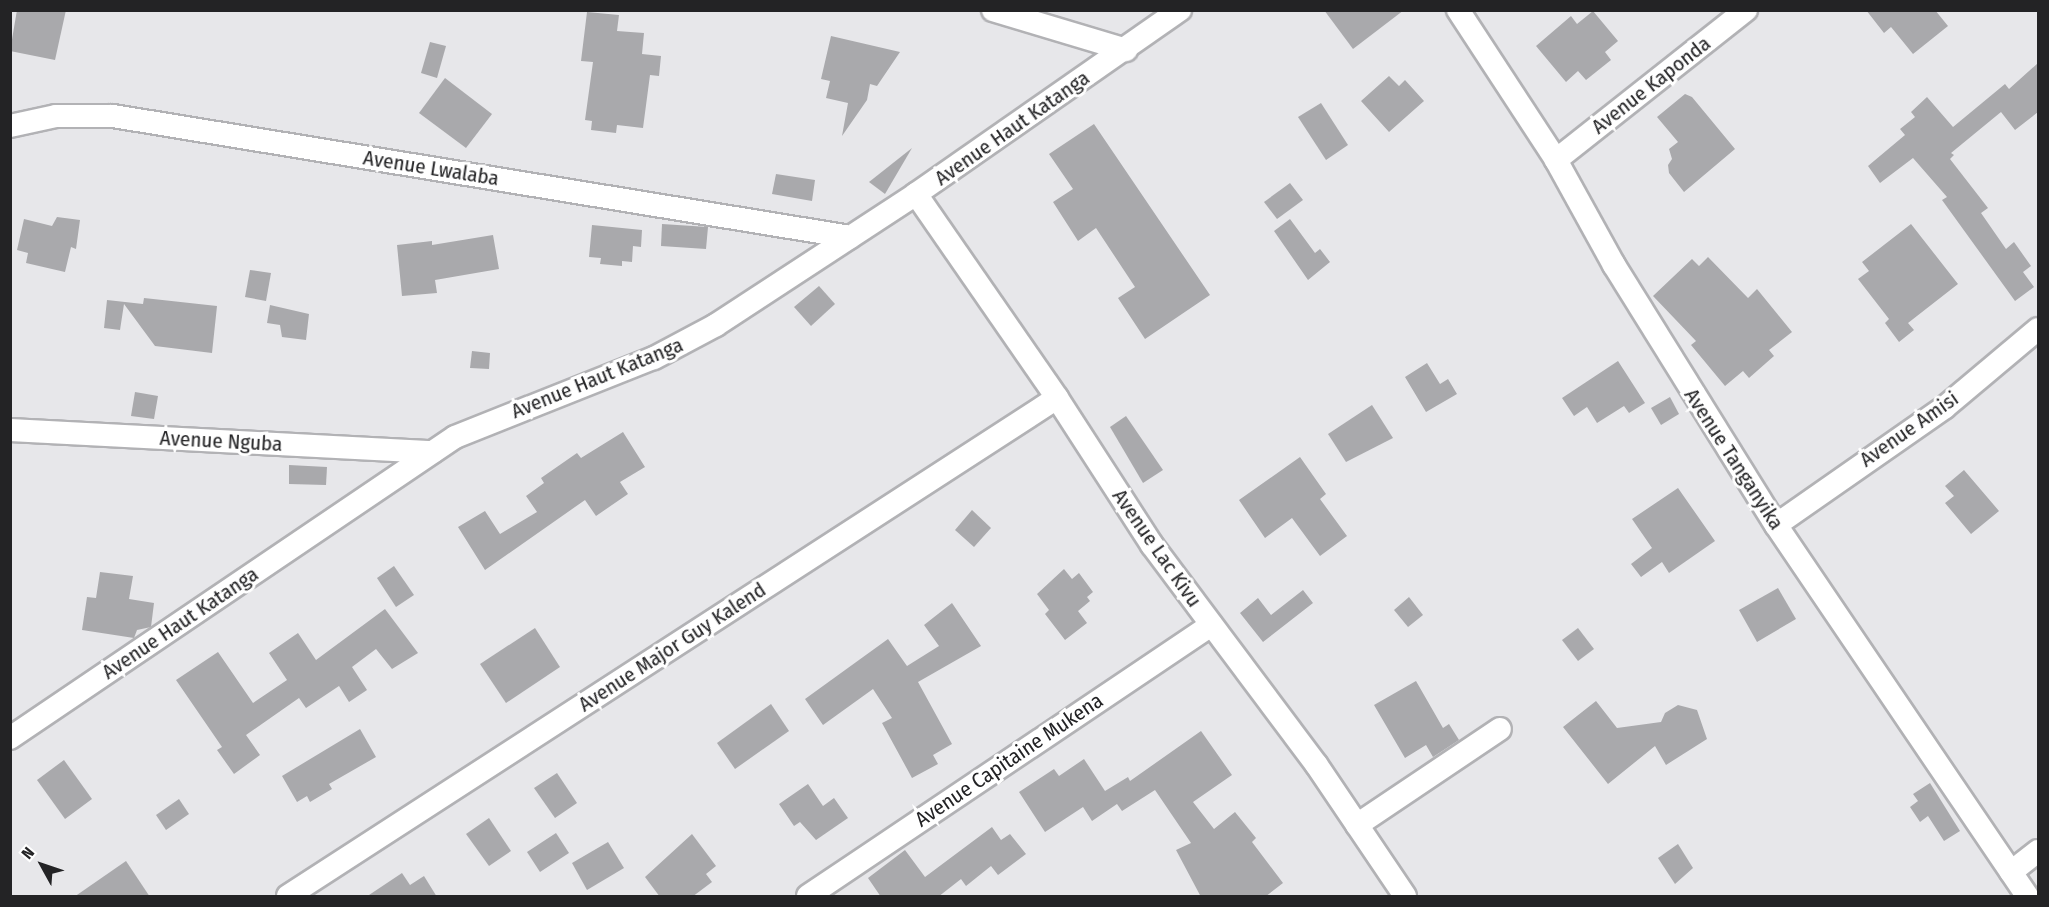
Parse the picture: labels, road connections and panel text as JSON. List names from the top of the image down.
{
  "streets": {
    "street": [
      "Avenue Kaponda",
      "Avenue Haut Katanga",
      "Avenue Lwalaba",
      "Avenue Amisi",
      "Avenue Nguba",
      "Avenue Tanganyika",
      "Avenue Lac Kivu",
      "Avenue Major Guy Kalend",
      "Avenue Capitaine Mukena"
    ]
  },
  "crossings": [
    ["Avenue Kaponda", "Avenue Tanganyika"],
    ["Avenue Haut Katanga", "Avenue Lwalaba"],
    ["Avenue Haut Katanga", "Avenue Nguba"],
    ["Avenue Haut Katanga", "Avenue Lac Kivu"],
    ["Avenue Amisi", "Avenue Tanganyika"],
    ["Avenue Lac Kivu", "Avenue Major Guy Kalend"],
    ["Avenue Lac Kivu", "Avenue Capitaine Mukena"]
  ],
  "north": "top left"
}
